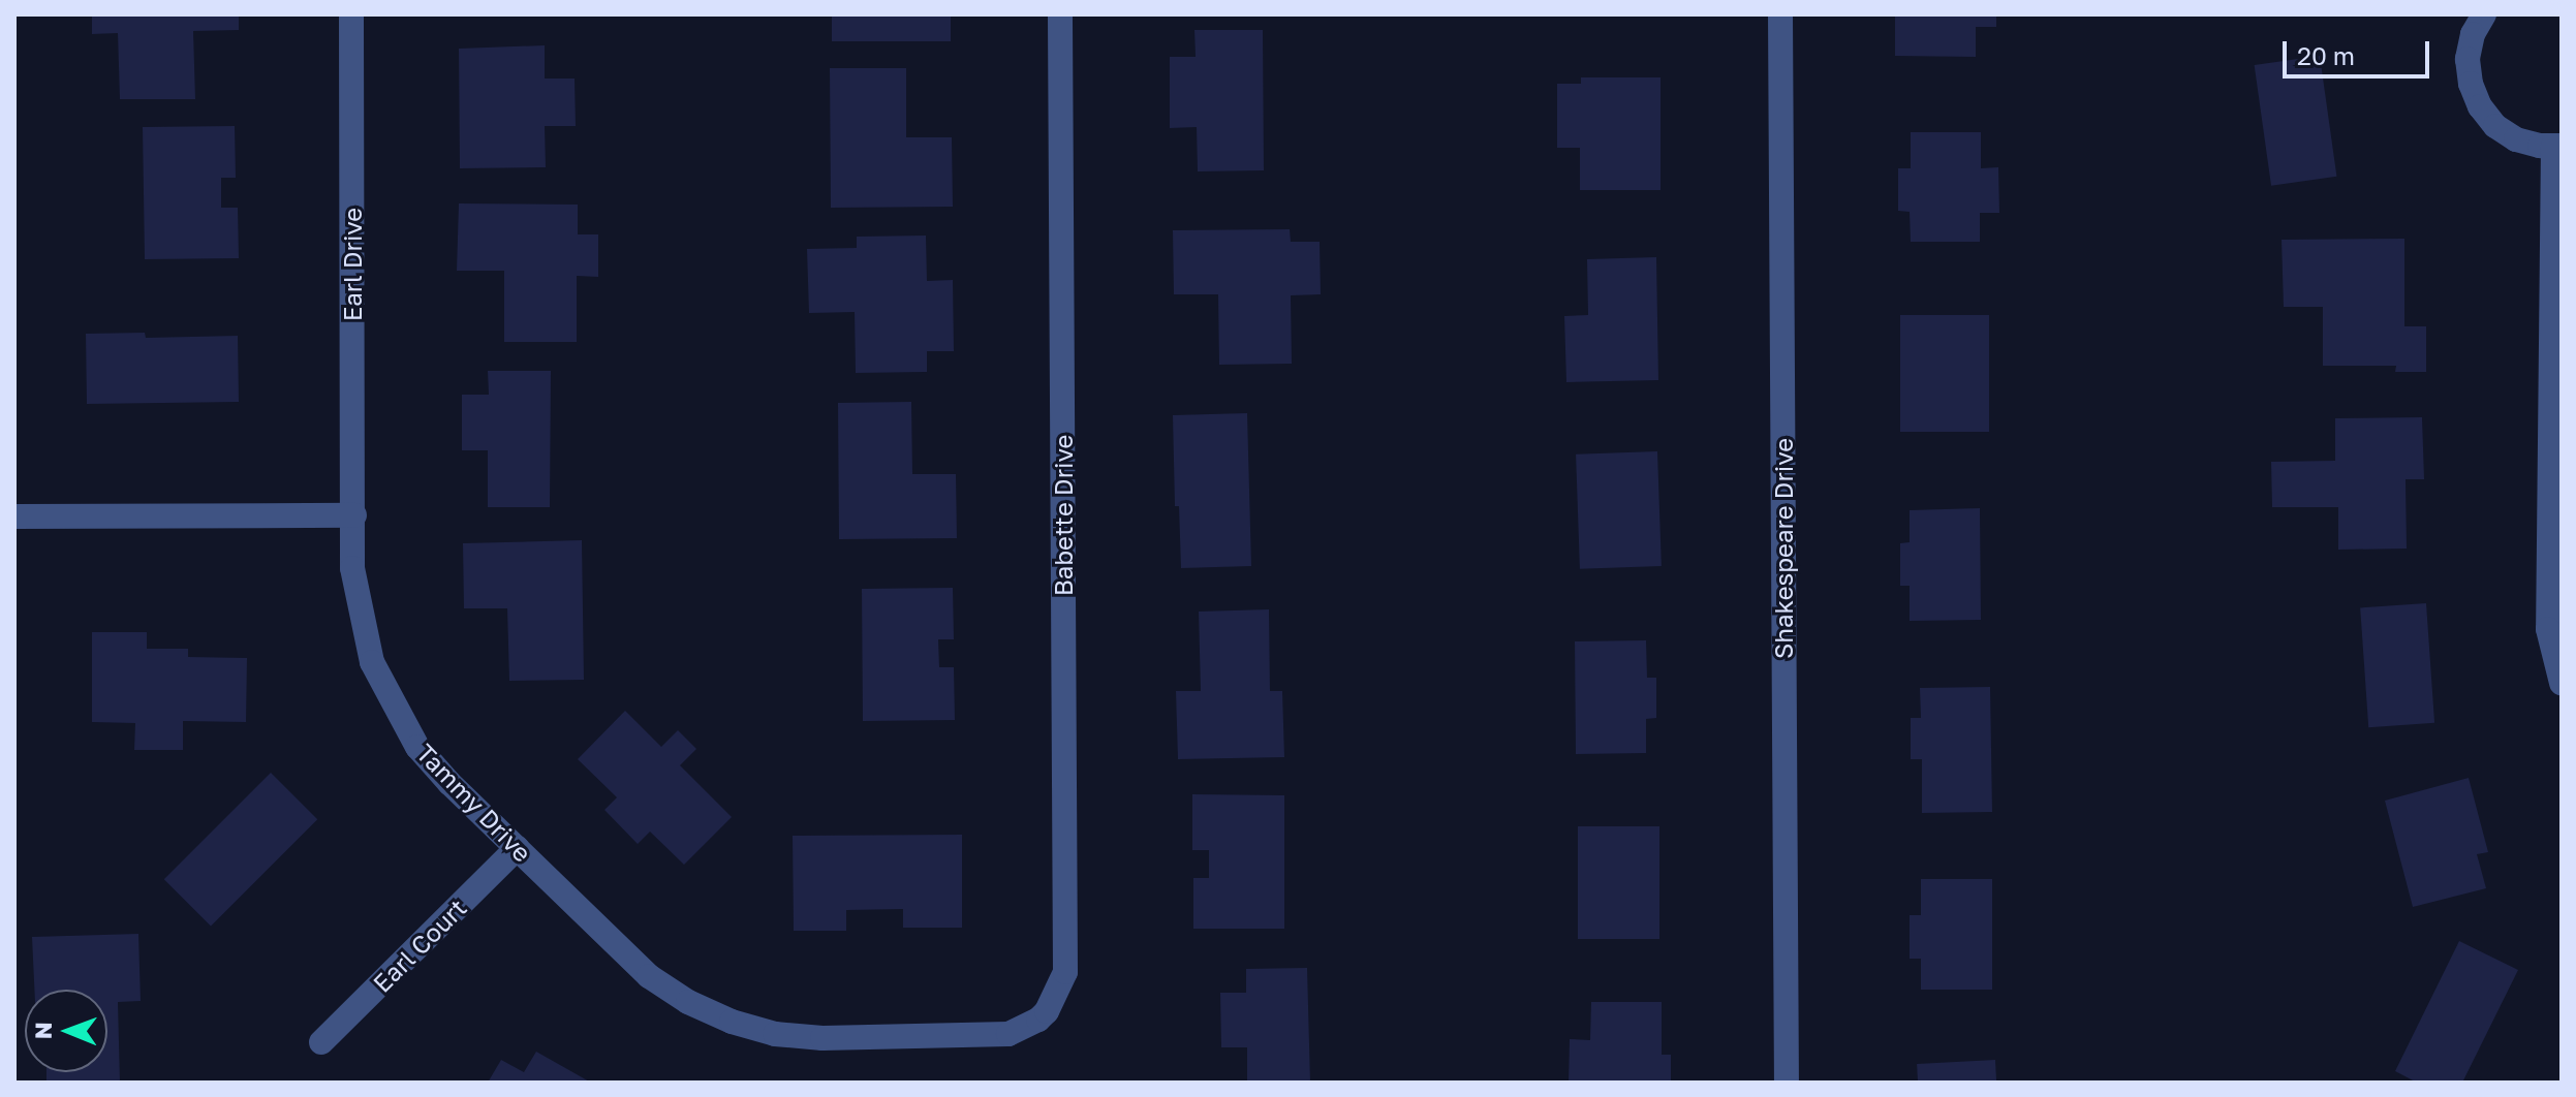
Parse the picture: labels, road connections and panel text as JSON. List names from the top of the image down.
{
  "streets": {
    "street": [
      "Earl Drive",
      "Babette Drive",
      "Shakespeare Drive",
      "Tammy Drive",
      "Earl Court"
    ]
  },
  "crossings": [
    ["Earl Drive", "Tammy Drive"],
    ["Babette Drive", "Tammy Drive"],
    ["Tammy Drive", "Earl Court"]
  ],
  "scale_bar": "20 m",
  "north": "left"
}
